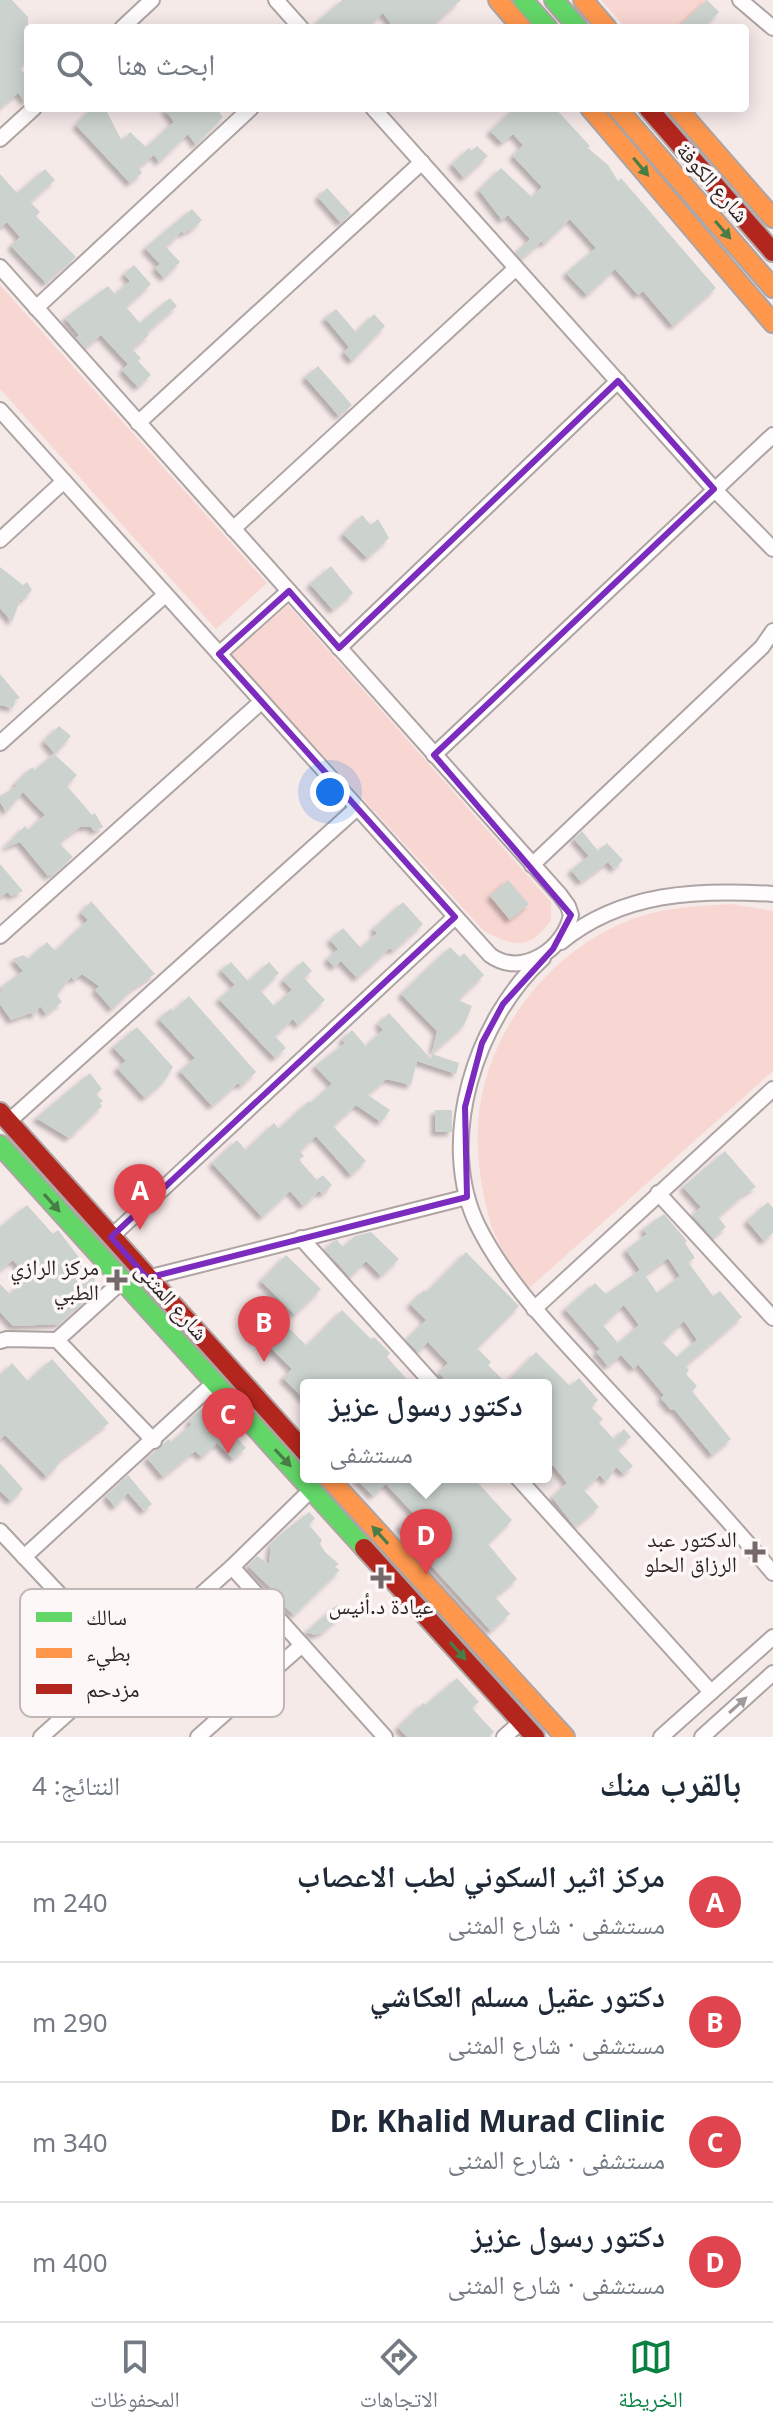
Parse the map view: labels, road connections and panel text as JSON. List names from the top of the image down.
{
  "streets": {
    "main road": ["شارع الكوفة", "شارع المثنى"]
  },
  "places": {
    "health": ["مركز الرازي الطبي", "الدكتور عبد الرزاق الحلو", "عيادة د.أنيس"]
  },
  "legend": ["سالك", "بطيء", "مزدحم"],
  "page": {
    "search": "ابحث هنا",
    "pins": [
      "A",
      "B",
      "C",
      "D"
    ],
    "popup": ["دكتور رسول عزيز", "مستشفى"],
    "heading": ["بالقرب منك", "النتائج: 4"],
    "list": [
      {
        "mark": "A",
        "name": "مركز اثير السكوني لطب الاعصاب",
        "note": "مستشفى · شارع المثنى",
        "value": "240 m"
      },
      {
        "mark": "B",
        "name": "دكتور عقيل مسلم العكاشي",
        "note": "مستشفى · شارع المثنى",
        "value": "290 m"
      },
      {
        "mark": "C",
        "name": "Dr. Khalid Murad Clinic",
        "note": "مستشفى · شارع المثنى",
        "value": "340 m"
      },
      {
        "mark": "D",
        "name": "دكتور رسول عزيز",
        "note": "مستشفى · شارع المثنى",
        "value": "400 m"
      }
    ],
    "nav": ["الخريطة", "الاتجاهات", "المحفوظات"]
  }
}
